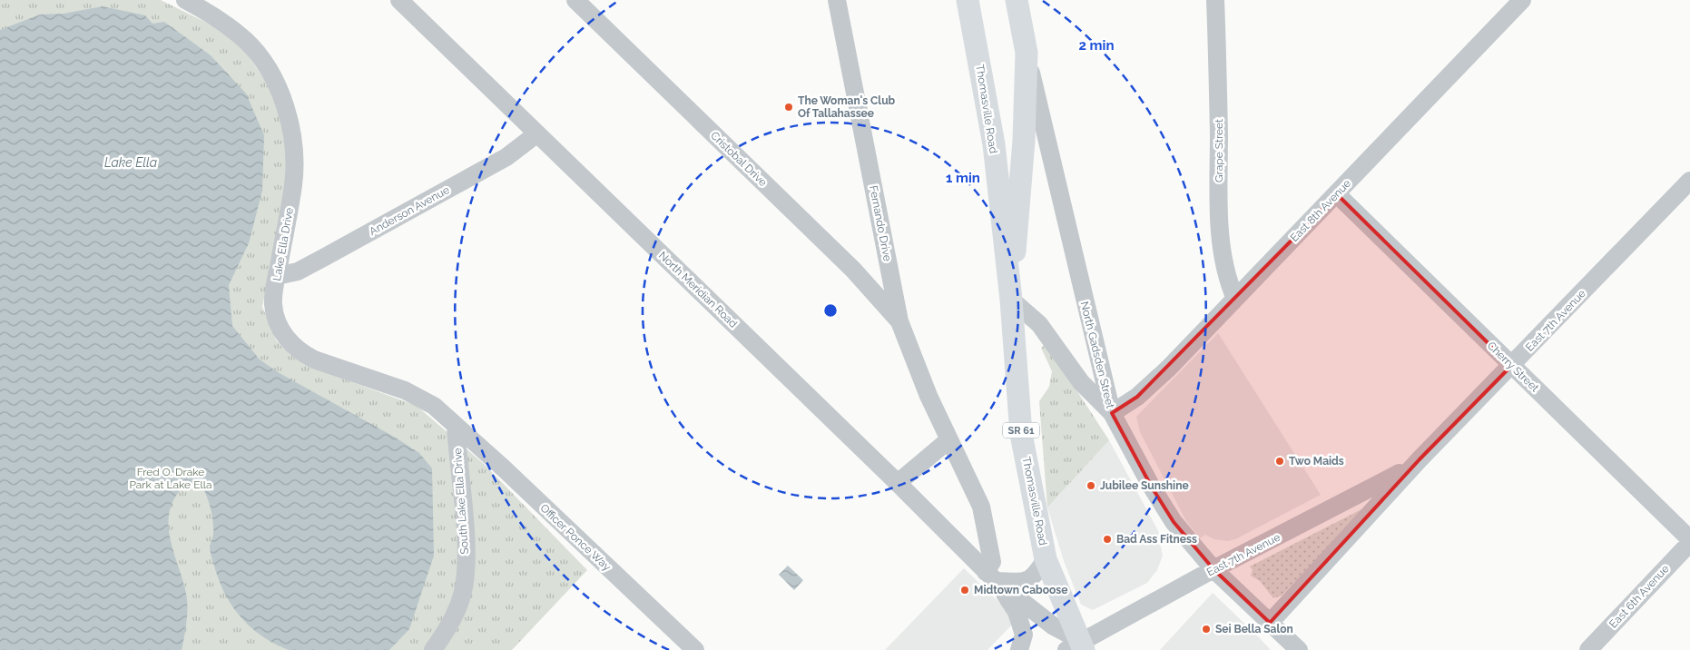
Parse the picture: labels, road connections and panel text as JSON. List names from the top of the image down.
{
  "streets": {
    "main road": ["Thomasville Road", "SR 61"],
    "street": [
      "Grape Street",
      "Cristobal Drive",
      "Anderson Avenue",
      "East 8th Avenue",
      "Fernando Drive",
      "Lake Ella Drive",
      "North Meridian Road",
      "East 7th Avenue",
      "North Gadsden Street",
      "Cherry Street",
      "South Lake Ella Drive",
      "Officer Ponce Way",
      "East 6th Avenue"
    ]
  },
  "crossings": [
    ["Thomasville Road", "North Meridian Road"],
    ["Thomasville Road", "East 7th Avenue"],
    ["Thomasville Road", "North Gadsden Street"],
    ["Grape Street", "East 8th Avenue"],
    ["Cristobal Drive", "Fernando Drive"],
    ["Anderson Avenue", "Lake Ella Drive"],
    ["Anderson Avenue", "North Meridian Road"],
    ["East 8th Avenue", "North Gadsden Street"],
    ["East 8th Avenue", "Cherry Street"],
    ["Fernando Drive", "North Meridian Road"],
    ["Lake Ella Drive", "South Lake Ella Drive"],
    ["Lake Ella Drive", "Officer Ponce Way"],
    ["North Meridian Road", "East 7th Avenue"],
    ["East 7th Avenue", "North Gadsden Street"],
    ["East 7th Avenue", "Cherry Street"],
    ["Cherry Street", "East 6th Avenue"],
    ["South Lake Ella Drive", "Officer Ponce Way"]
  ],
  "water": ["Lake Ella"],
  "parks": ["Fred O. Drake Park at Lake Ella"],
  "places": [
    "The Woman's Club Of Tallahassee",
    "Two Maids",
    "Jubilee Sunshine",
    "Bad Ass Fitness",
    "Midtown Caboose",
    "Sei Bella Salon"
  ],
  "rings": ["2 min", "1 min"]
}
